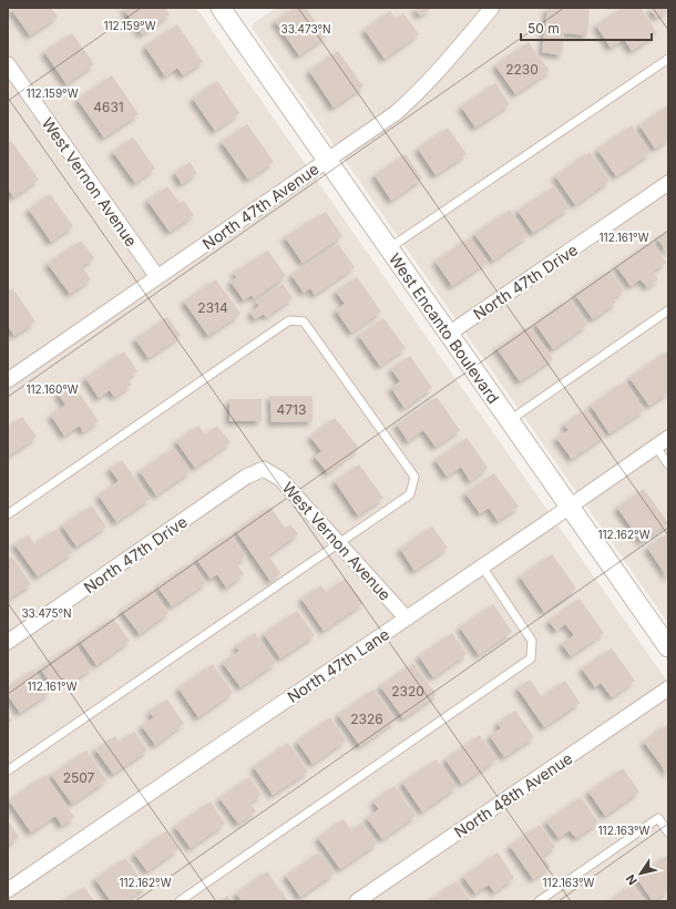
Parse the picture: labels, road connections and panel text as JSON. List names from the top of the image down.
{
  "streets": {
    "street": [
      "West Vernon Avenue",
      "North 47th Avenue",
      "North 47th Drive",
      "West Encanto Boulevard",
      "North 47th Lane",
      "North 48th Avenue"
    ]
  },
  "crossings": [
    ["West Vernon Avenue", "North 47th Avenue"],
    ["West Vernon Avenue", "North 47th Drive"],
    ["West Vernon Avenue", "North 47th Lane"],
    ["North 47th Avenue", "West Encanto Boulevard"],
    ["North 47th Drive", "West Encanto Boulevard"],
    ["West Encanto Boulevard", "North 47th Lane"]
  ],
  "house_numbers": [
    "2230",
    "4631",
    "2314",
    "4713",
    "2320",
    "2326",
    "2507"
  ],
  "scale_bar": "50 m",
  "north": "bottom left",
  "coordinates": [
    "112.159°W",
    "33.473°N",
    "112.161°W",
    "112.160°W",
    "112.162°W",
    "33.475°N",
    "112.163°W"
  ]
}
